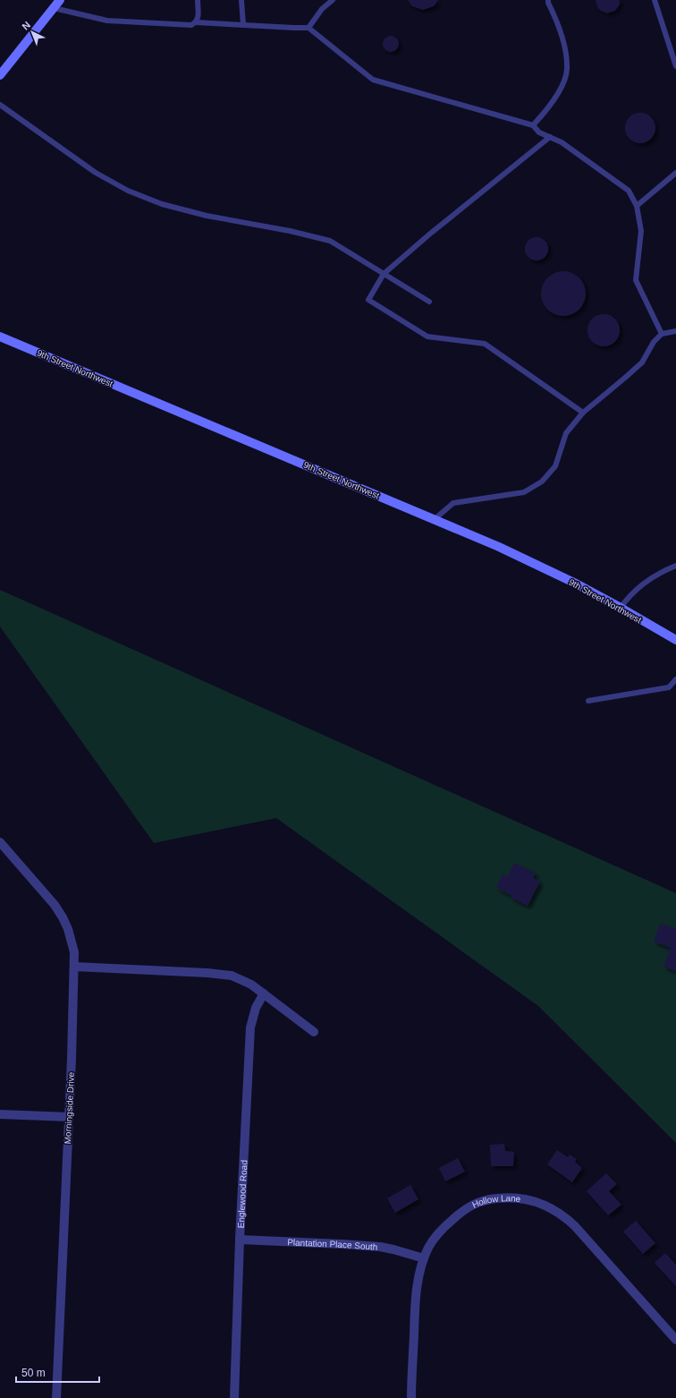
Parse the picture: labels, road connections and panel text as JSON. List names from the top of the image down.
{
  "streets": {
    "street": [
      "9th Street Northwest",
      "Morningside Drive",
      "Englewood Road",
      "Hollow Lane",
      "Plantation Place South"
    ]
  },
  "crossings": [
    ["Englewood Road", "Plantation Place South"],
    ["Hollow Lane", "Plantation Place South"]
  ],
  "scale_bar": "50 m",
  "north": "top left"
}
